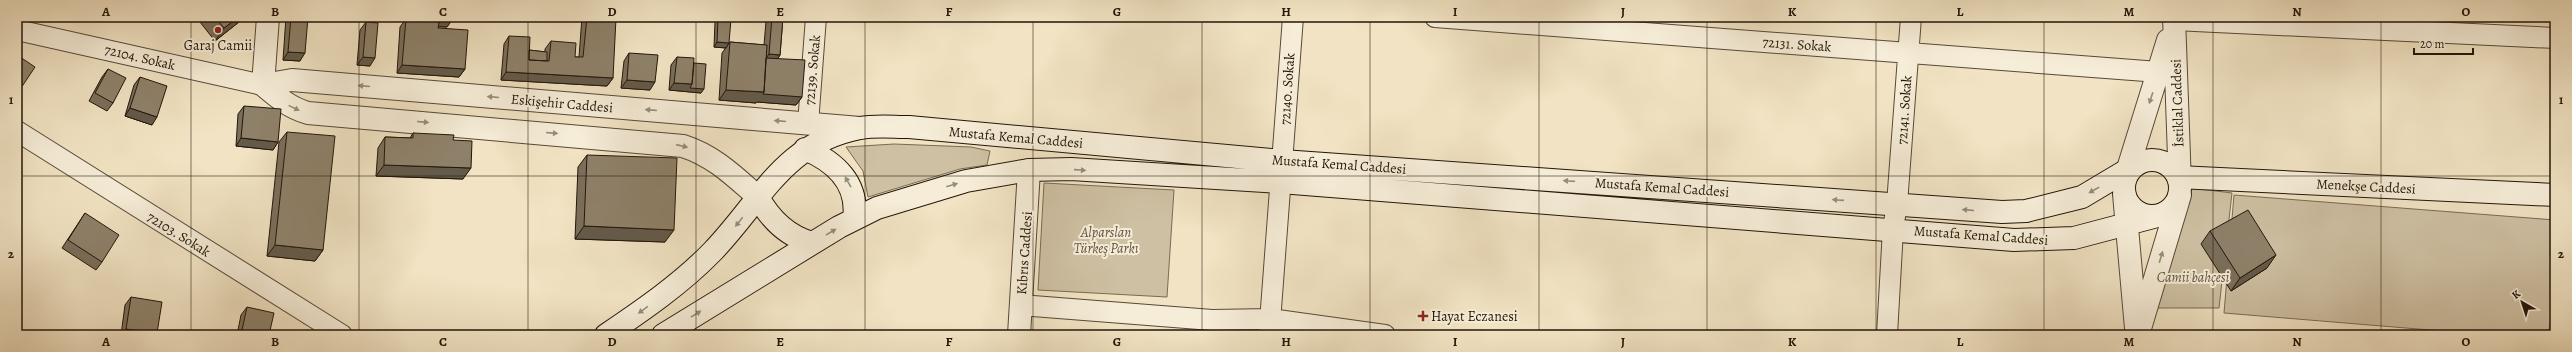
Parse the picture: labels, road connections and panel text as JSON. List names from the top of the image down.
{
  "streets": {
    "main road": [
      "Eskişehir Caddesi",
      "İstiklal Caddesi",
      "Mustafa Kemal Caddesi",
      "Menekşe Caddesi",
      "Kıbrıs Caddesi"
    ],
    "street": [
      "72131. Sokak",
      "72104. Sokak",
      "72139. Sokak",
      "72140. Sokak",
      "72141. Sokak",
      "72103. Sokak"
    ]
  },
  "crossings": [
    ["72131. Sokak", "İstiklal Caddesi"],
    ["72131. Sokak", "72141. Sokak"],
    ["72104. Sokak", "Eskişehir Caddesi"],
    ["72139. Sokak", "Eskişehir Caddesi"],
    ["72140. Sokak", "Mustafa Kemal Caddesi"],
    ["Eskişehir Caddesi", "Mustafa Kemal Caddesi"],
    ["İstiklal Caddesi", "Mustafa Kemal Caddesi"],
    ["İstiklal Caddesi", "Menekşe Caddesi"],
    ["72141. Sokak", "Mustafa Kemal Caddesi"],
    ["Mustafa Kemal Caddesi", "Kıbrıs Caddesi"]
  ],
  "parks": ["Alparslan Türkeş Parkı", "Camii bahçesi"],
  "places": {
    "other": ["Garaj Camii"],
    "health": ["Hayat Eczanesi"]
  },
  "scale_bar": "20 m",
  "north": "top left",
  "grid": {
    "columns": [
      "A",
      "B",
      "C",
      "D",
      "E",
      "F",
      "G",
      "H",
      "I",
      "J",
      "K",
      "L",
      "M",
      "N",
      "O"
    ],
    "rows": ["1", "2"]
  }
}
